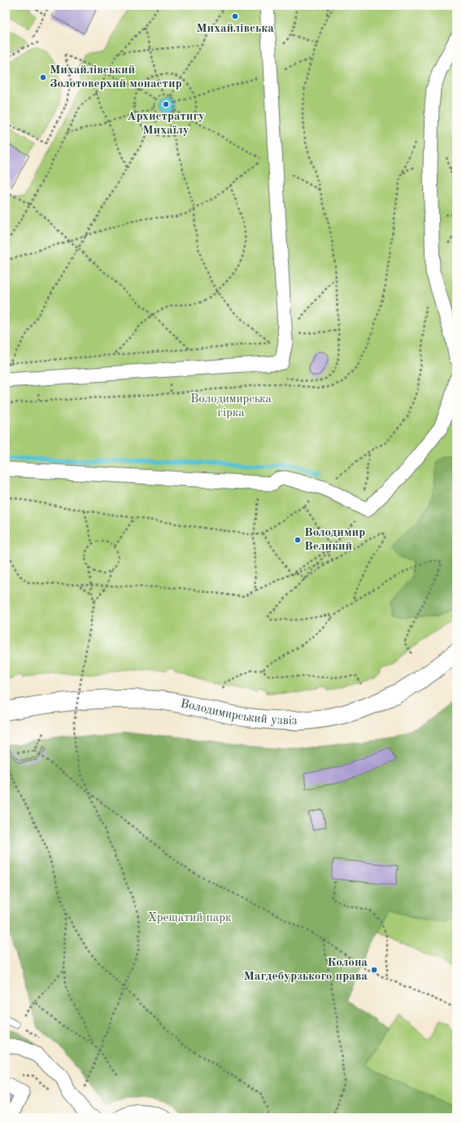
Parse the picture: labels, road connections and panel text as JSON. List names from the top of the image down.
{
  "streets": {
    "main road": ["Володимирський узвіз"]
  },
  "parks": ["Володимирська гірка", "Хрещатий парк"],
  "places": [
    "Михайлівська",
    "Михайлівський Золотоверхий монастир",
    "Архистратигу Михаїлу",
    "Володимир Великий",
    "Колона Магдебурзького права"
  ]
}
